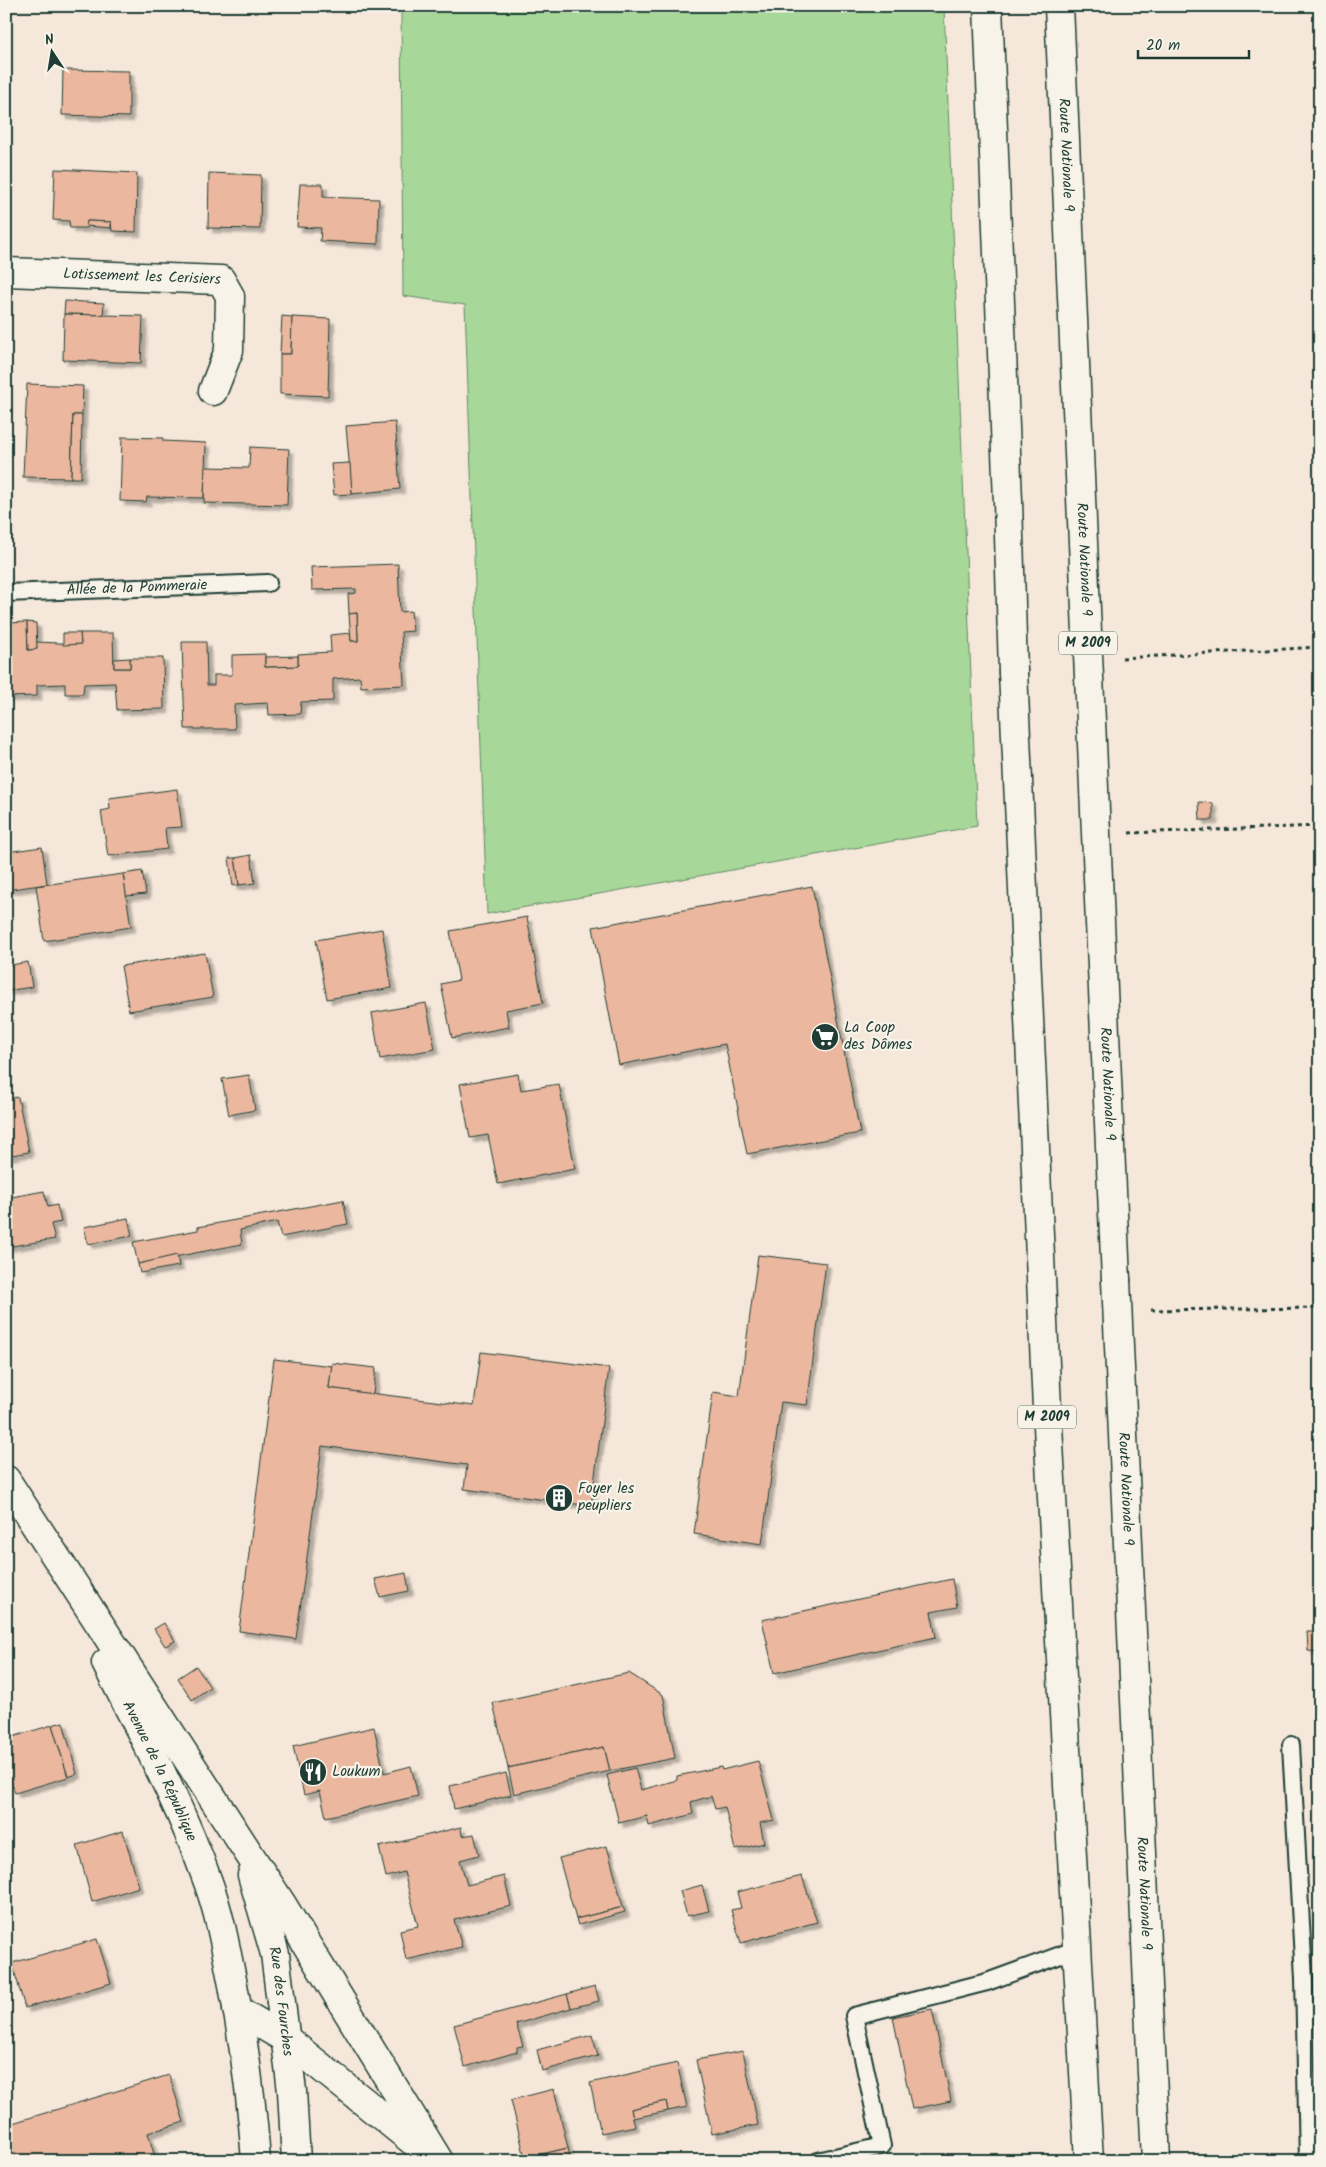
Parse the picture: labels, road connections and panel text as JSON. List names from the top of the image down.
{
  "streets": {
    "main road": [
      "Route Nationale 9",
      "Lotissement les Cerisiers",
      "M 2009",
      "Avenue de la République",
      "Rue des Fourches"
    ],
    "lane": ["Allée de la Pommeraie"]
  },
  "crossings": [
    ["Avenue de la République", "Rue des Fourches"]
  ],
  "places": {
    "supermarket": ["La Coop des Dômes"],
    "building": ["Foyer les peupliers"],
    "restaurant": ["Loukum"]
  },
  "scale_bar": "20 m",
  "north": "top"
}
